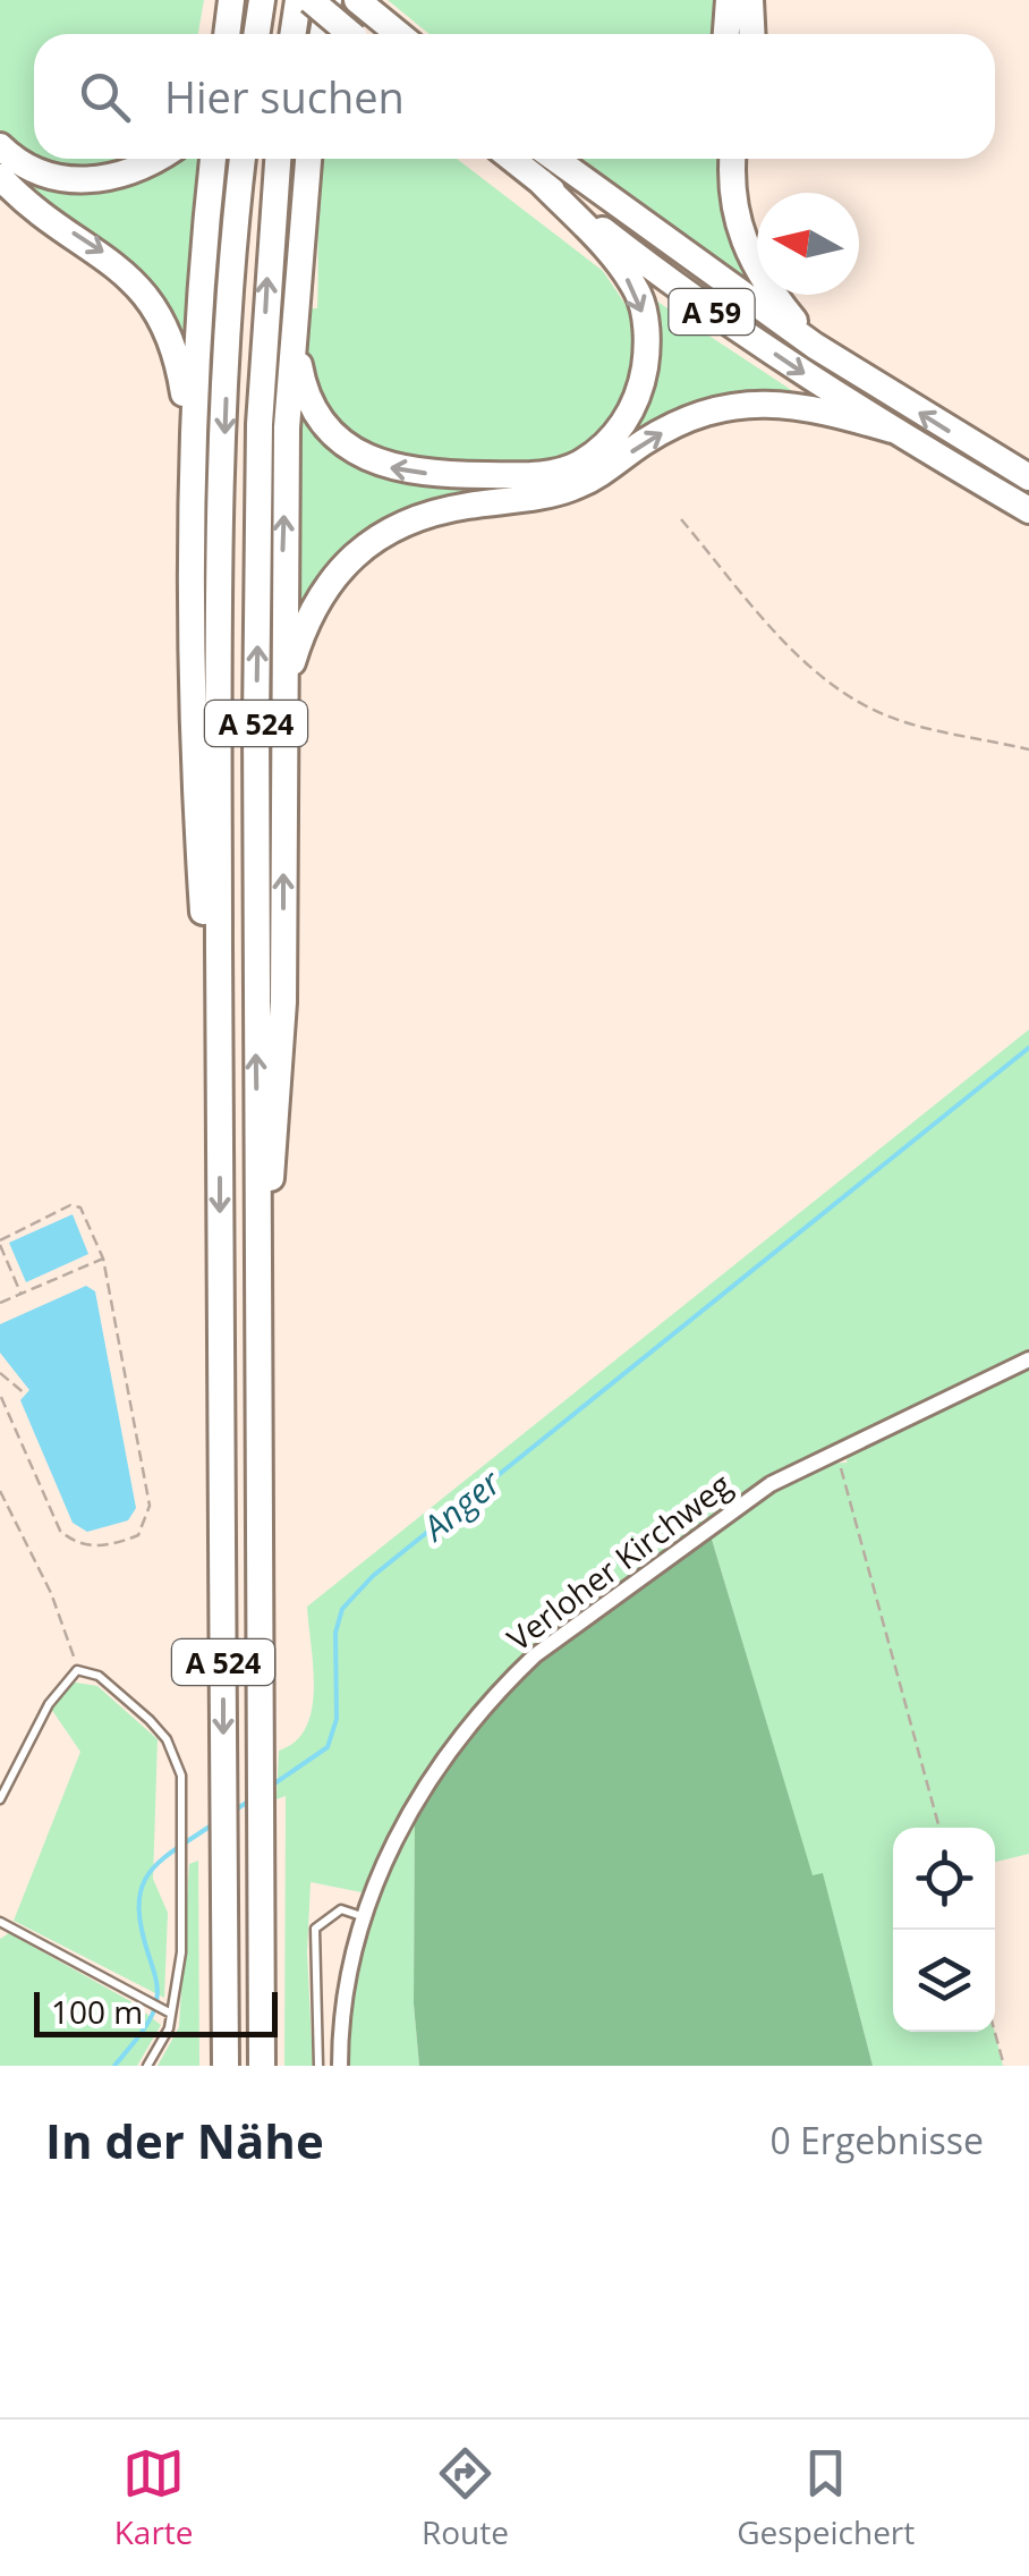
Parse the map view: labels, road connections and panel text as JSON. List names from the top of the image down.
{
  "streets": {
    "highway": ["A 59", "A 524"],
    "street": ["Verloher Kirchweg"]
  },
  "water": ["Anger"],
  "scale_bar": "100 m",
  "north": "left",
  "page": {
    "search": "Hier suchen",
    "scale": "100 m",
    "heading": ["In der Nähe", "0 Ergebnisse"],
    "nav": ["Karte", "Route", "Gespeichert"]
  }
}
